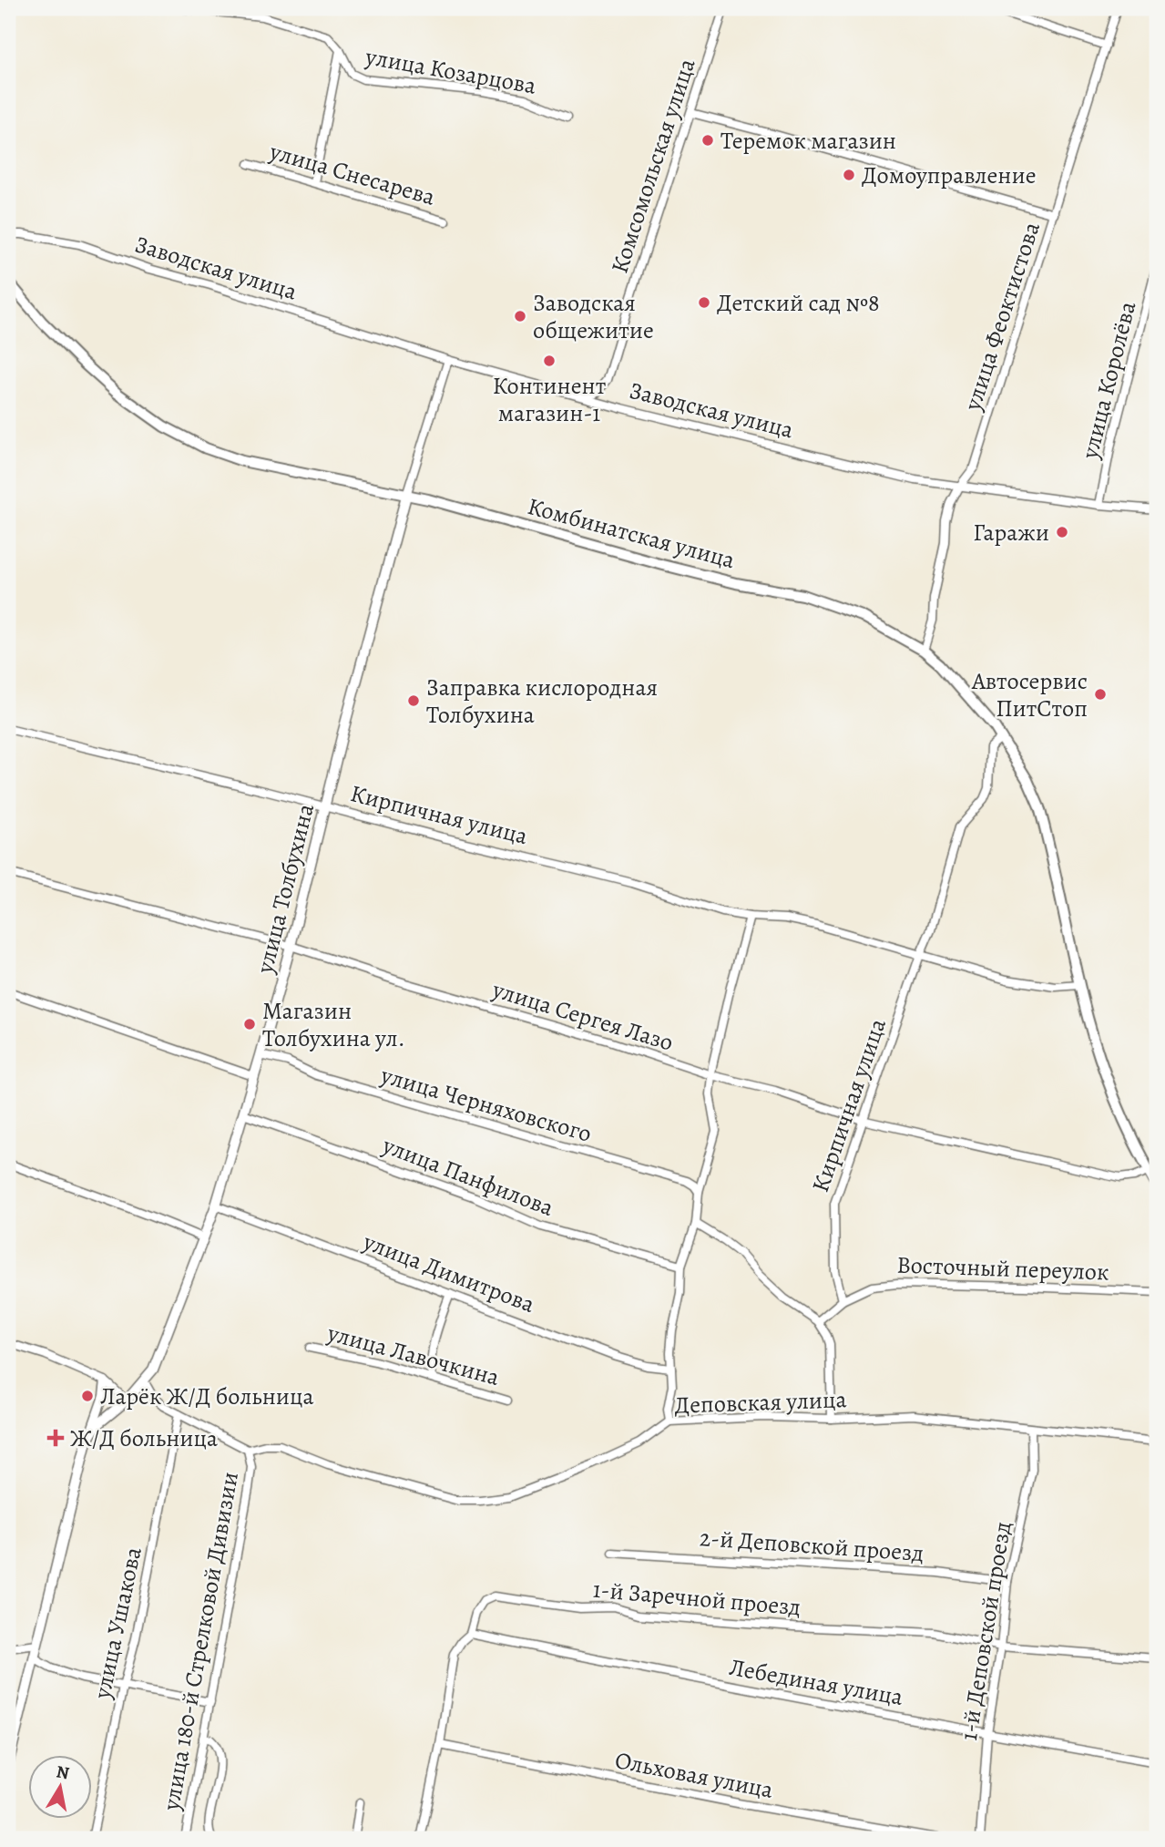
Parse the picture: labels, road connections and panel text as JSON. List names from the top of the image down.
{
  "streets": {
    "main road": ["Комбинатская улица"],
    "street": [
      "улица Козарцова",
      "Комсомольская улица",
      "улица Снесарева",
      "Заводская улица",
      "улица Феоктистова",
      "улица Королёва",
      "Кирпичная улица",
      "улица Толбухина",
      "улица Сергея Лазо",
      "улица Черняховского",
      "улица Панфилова",
      "Восточный переулок",
      "улица Димитрова",
      "улица Лавочкина",
      "Деповская улица",
      "2-й Деповской проезд",
      "1-й Заречной проезд",
      "улица Ушакова",
      "1-й Деповской проезд",
      "улица 180-й Стрелковой Дивизии",
      "Лебединая улица",
      "Ольховая улица"
    ]
  },
  "crossings": [
    ["Комсомольская улица", "Заводская улица"],
    ["Заводская улица", "улица Феоктистова"],
    ["Заводская улица", "улица Королёва"],
    ["Заводская улица", "улица Толбухина"],
    ["улица Феоктистова", "Комбинатская улица"],
    ["Комбинатская улица", "Кирпичная улица"],
    ["Комбинатская улица", "улица Толбухина"],
    ["Комбинатская улица", "улица Сергея Лазо"],
    ["Кирпичная улица", "улица Толбухина"],
    ["Кирпичная улица", "улица Сергея Лазо"],
    ["Кирпичная улица", "Восточный переулок"],
    ["улица Толбухина", "улица Сергея Лазо"],
    ["улица Толбухина", "улица Черняховского"],
    ["улица Толбухина", "улица Панфилова"],
    ["улица Толбухина", "улица Димитрова"],
    ["Деповская улица", "1-й Деповской проезд"],
    ["Деповская улица", "улица 180-й Стрелковой Дивизии"],
    ["2-й Деповской проезд", "1-й Деповской проезд"],
    ["1-й Заречной проезд", "1-й Деповской проезд"],
    ["1-й Заречной проезд", "Лебединая улица"],
    ["1-й Заречной проезд", "Ольховая улица"],
    ["1-й Деповской проезд", "Лебединая улица"]
  ],
  "places": {
    "other": [
      "Теремок магазин",
      "Домоуправление",
      "Детский сад №8",
      "Заводская общежитие",
      "Континент магазин-1",
      "Гаражи",
      "Автосервис ПитСтоп",
      "Заправка кислородная Толбухина",
      "Магазин Толбухина ул.",
      "Ларёк Ж/Д больница"
    ],
    "health": ["Ж/Д больница"]
  },
  "north": "top"
}
